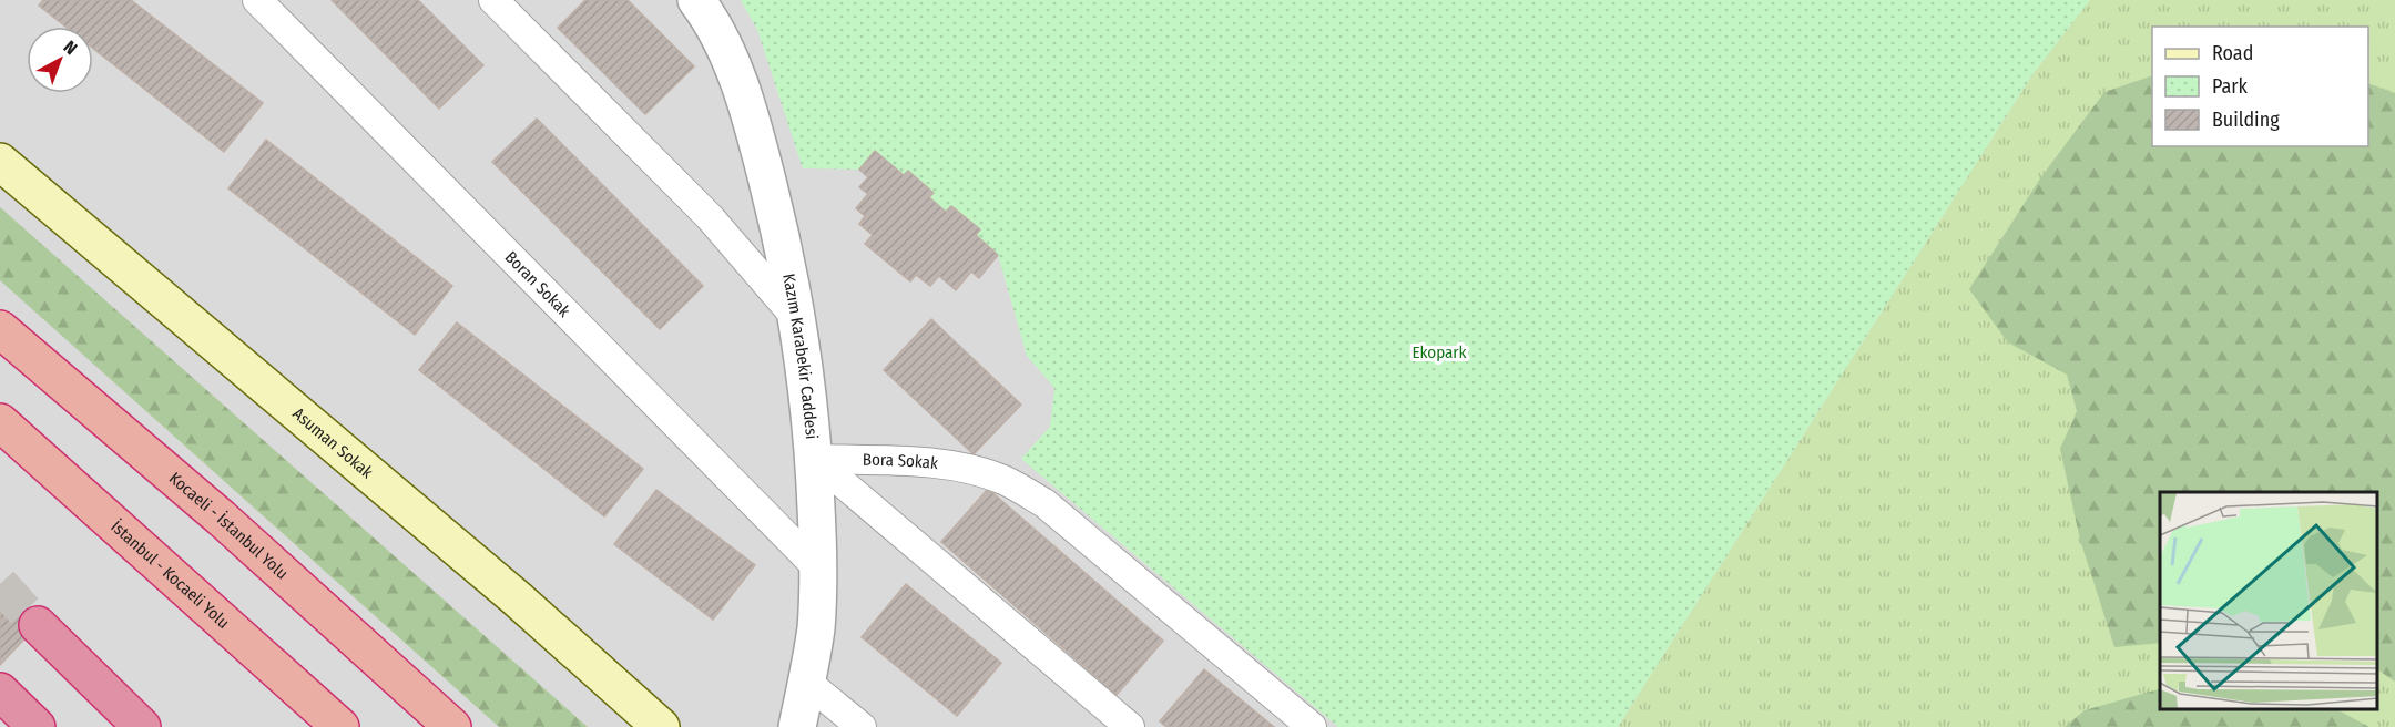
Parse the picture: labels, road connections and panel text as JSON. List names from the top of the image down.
{
  "streets": {
    "highway": ["Kocaeli - İstanbul Yolu", "İstanbul - Kocaeli Yolu"],
    "main road": ["Asuman Sokak"],
    "street": ["Boran Sokak", "Kazım Karabekir Caddesi", "Bora Sokak"]
  },
  "crossings": [
    ["Boran Sokak", "Kazım Karabekir Caddesi"],
    ["Kazım Karabekir Caddesi", "Bora Sokak"]
  ],
  "parks": ["Ekopark"],
  "legend": ["Road", "Park", "Building"],
  "north": "top right"
}
